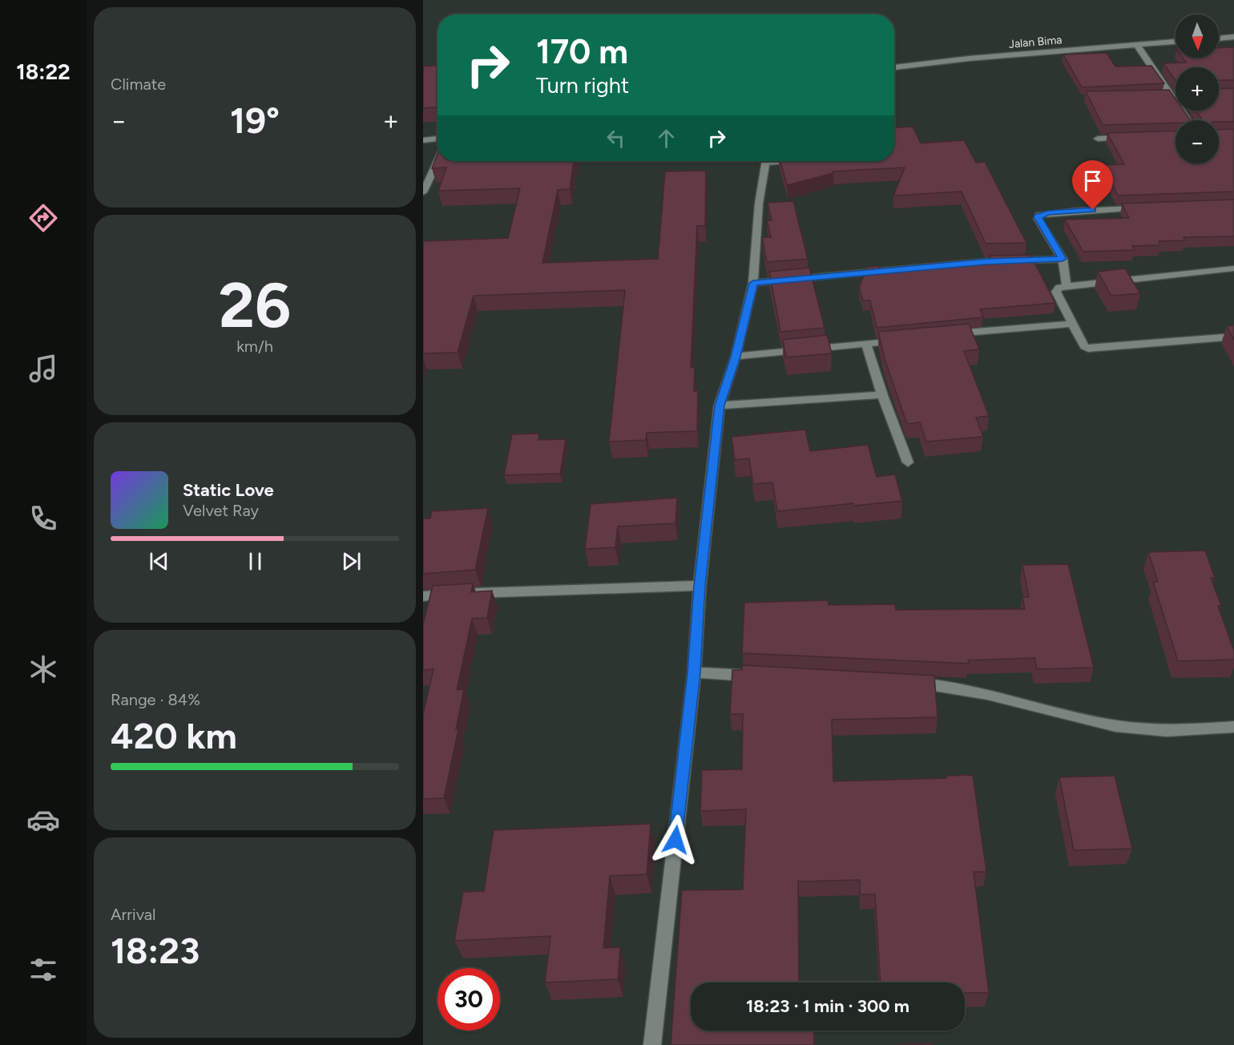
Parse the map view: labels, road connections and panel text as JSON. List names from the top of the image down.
{
  "streets": {
    "street": ["Jalan Bima"]
  },
  "north": "bottom",
  "page": {
    "tabs": "18:22",
    "tile": [
      "Climate",
      ["26", "km/h"],
      ["Range · 84%", "420 km"],
      ["Arrival", "18:23"]
    ],
    "map_buttons": ["+", "−"],
    "turn": ["170 m", "Turn right"],
    "heat": ["−", "19°", "+"],
    "song": ["Static Love", "Velvet Ray"],
    "limit": "30",
    "trip": "18:23 · 1 min · 300 m"
  }
}
